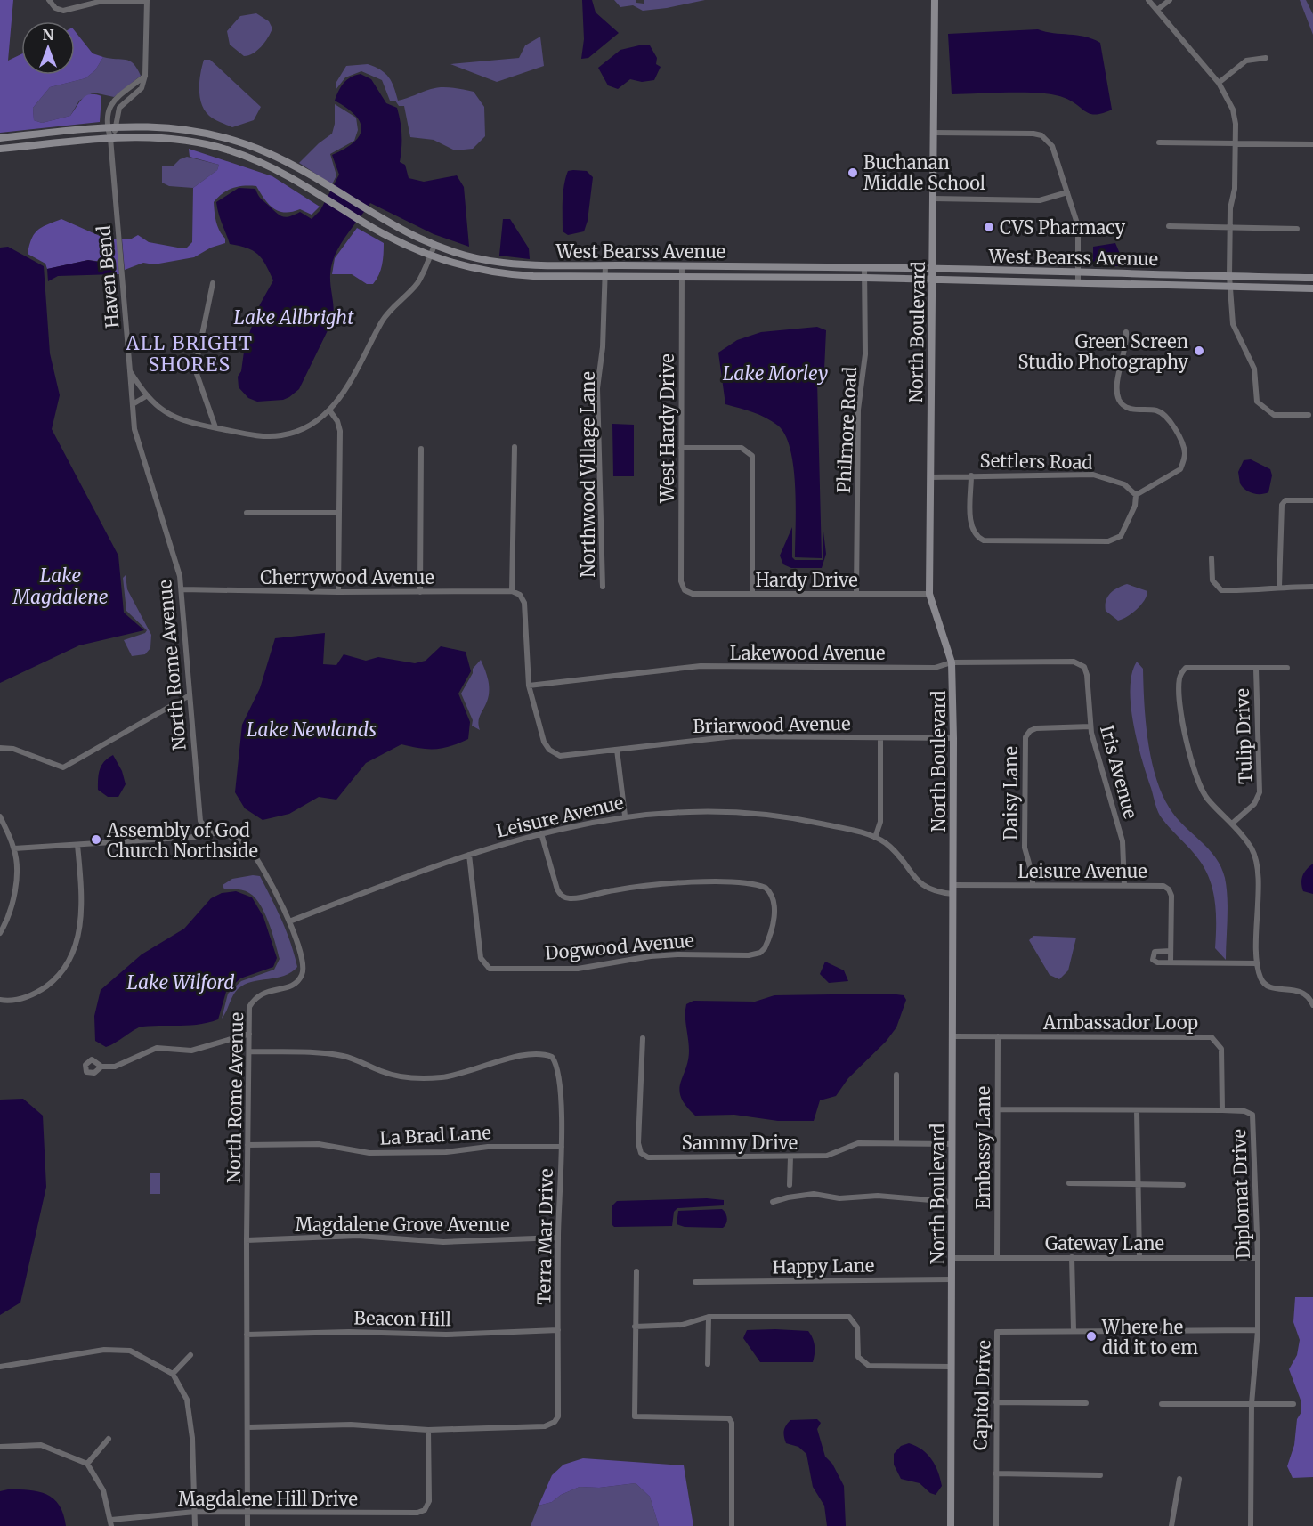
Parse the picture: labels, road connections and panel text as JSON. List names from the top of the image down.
{
  "streets": {
    "main road": ["West Bearss Avenue", "North Boulevard"],
    "street": [
      "Haven Bend",
      "West Hardy Drive",
      "Philmore Road",
      "Settlers Road",
      "Northwood Village Lane",
      "Cherrywood Avenue",
      "Hardy Drive",
      "Lakewood Avenue",
      "North Rome Avenue",
      "Briarwood Avenue",
      "Tulip Drive",
      "Iris Avenue",
      "Daisy Lane",
      "Leisure Avenue",
      "Dogwood Avenue",
      "Ambassador Loop",
      "La Brad Lane",
      "Sammy Drive",
      "Embassy Lane",
      "Diplomat Drive",
      "Magdalene Grove Avenue",
      "Terra Mar Drive",
      "Gateway Lane",
      "Happy Lane",
      "Beacon Hill",
      "Capitol Drive",
      "Magdalene Hill Drive"
    ]
  },
  "crossings": [
    ["West Bearss Avenue", "Haven Bend"],
    ["West Bearss Avenue", "North Boulevard"],
    ["West Bearss Avenue", "West Hardy Drive"],
    ["West Bearss Avenue", "Philmore Road"],
    ["West Bearss Avenue", "Northwood Village Lane"],
    ["Haven Bend", "North Rome Avenue"],
    ["North Boulevard", "Settlers Road"],
    ["North Boulevard", "Hardy Drive"],
    ["North Boulevard", "Lakewood Avenue"],
    ["North Boulevard", "Briarwood Avenue"],
    ["North Boulevard", "Leisure Avenue"],
    ["North Boulevard", "Ambassador Loop"],
    ["North Boulevard", "Sammy Drive"],
    ["North Boulevard", "Gateway Lane"],
    ["North Boulevard", "Happy Lane"],
    ["West Hardy Drive", "Hardy Drive"],
    ["Philmore Road", "Hardy Drive"],
    ["Cherrywood Avenue", "North Rome Avenue"],
    ["Lakewood Avenue", "Briarwood Avenue"],
    ["Lakewood Avenue", "Iris Avenue"],
    ["North Rome Avenue", "Leisure Avenue"],
    ["North Rome Avenue", "La Brad Lane"],
    ["North Rome Avenue", "Magdalene Grove Avenue"],
    ["North Rome Avenue", "Terra Mar Drive"],
    ["North Rome Avenue", "Beacon Hill"],
    ["North Rome Avenue", "Magdalene Hill Drive"],
    ["Iris Avenue", "Daisy Lane"],
    ["Iris Avenue", "Leisure Avenue"],
    ["Daisy Lane", "Leisure Avenue"],
    ["Leisure Avenue", "Dogwood Avenue"],
    ["Ambassador Loop", "Embassy Lane"],
    ["Ambassador Loop", "Diplomat Drive"],
    ["La Brad Lane", "Terra Mar Drive"],
    ["Embassy Lane", "Diplomat Drive"],
    ["Embassy Lane", "Gateway Lane"],
    ["Diplomat Drive", "Gateway Lane"],
    ["Diplomat Drive", "Capitol Drive"],
    ["Magdalene Grove Avenue", "Terra Mar Drive"],
    ["Terra Mar Drive", "Beacon Hill"],
    ["Terra Mar Drive", "Magdalene Hill Drive"]
  ],
  "districts": ["ALL BRIGHT SHORES"],
  "water": [
    "Lake Allbright",
    "Lake Morley",
    "Lake Magdalene",
    "Lake Newlands",
    "Lake Wilford"
  ],
  "places": [
    "Buchanan Middle School",
    "CVS Pharmacy",
    "Green Screen Studio Photography",
    "Assembly of God Church Northside",
    "Where he did it to em"
  ],
  "north": "top"
}
